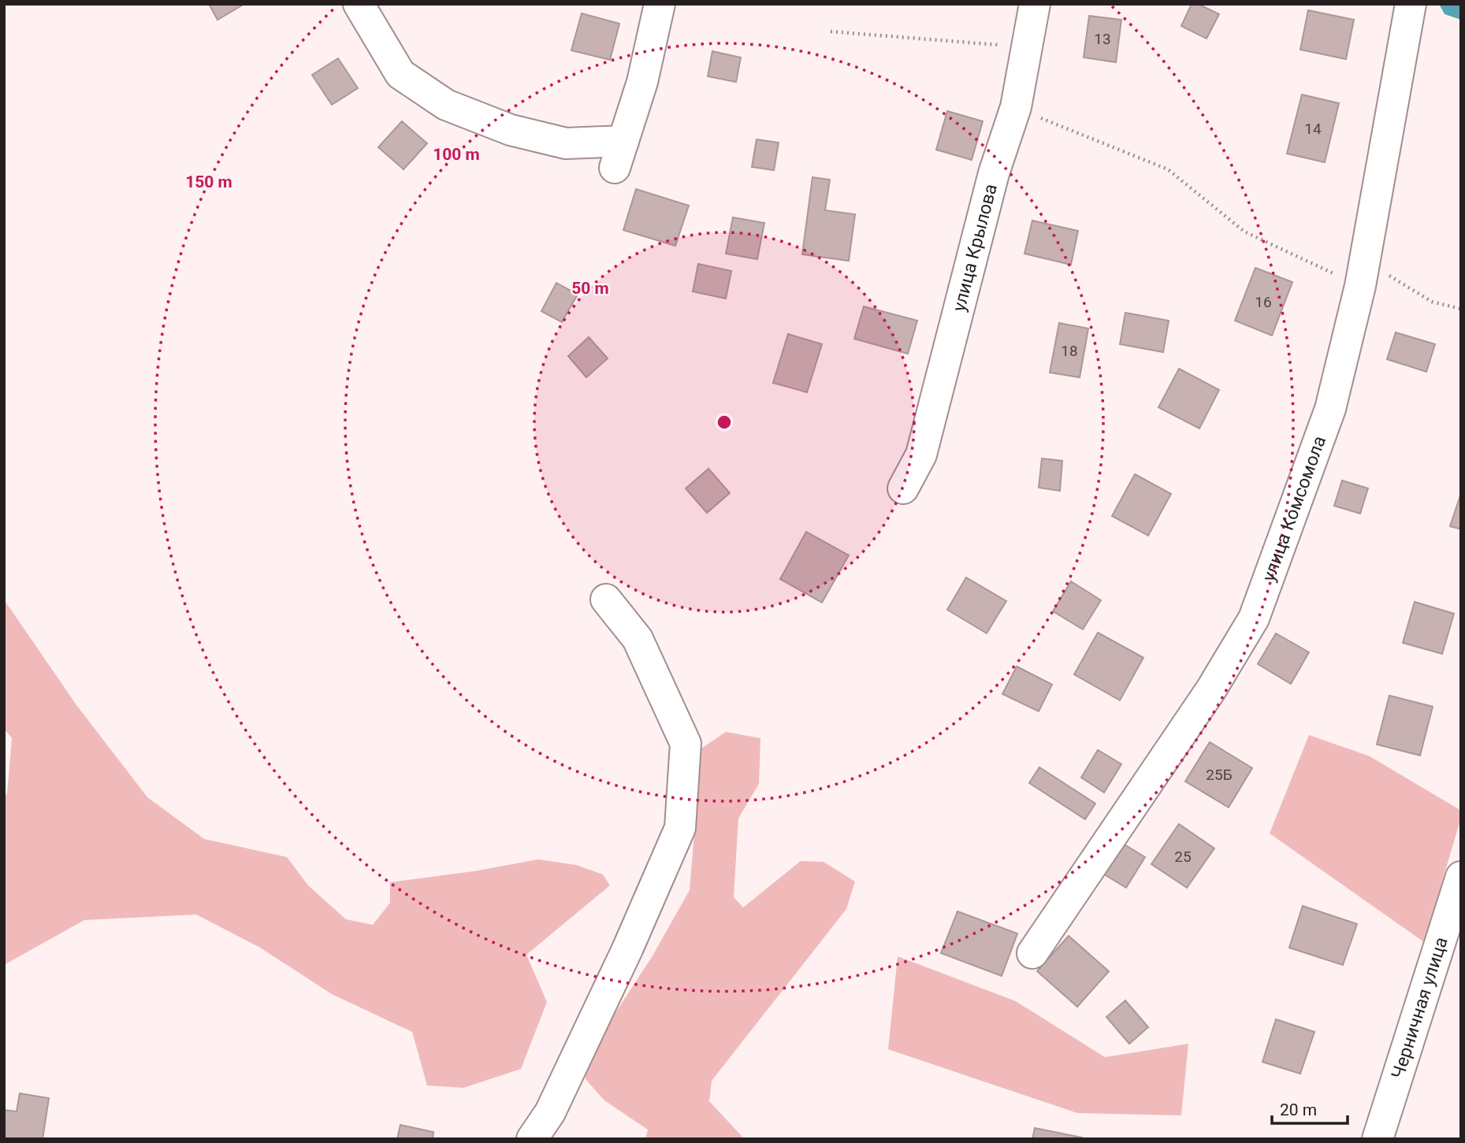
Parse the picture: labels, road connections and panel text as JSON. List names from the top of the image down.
{
  "streets": {
    "street": ["улица Крылова", "улица Комсомола", "Черничная улица"]
  },
  "house_numbers": [
    "13",
    "14",
    "16",
    "18",
    "25Б",
    "25"
  ],
  "scale_bar": "20 m",
  "rings": ["100 m", "150 m", "50 m"]
}
